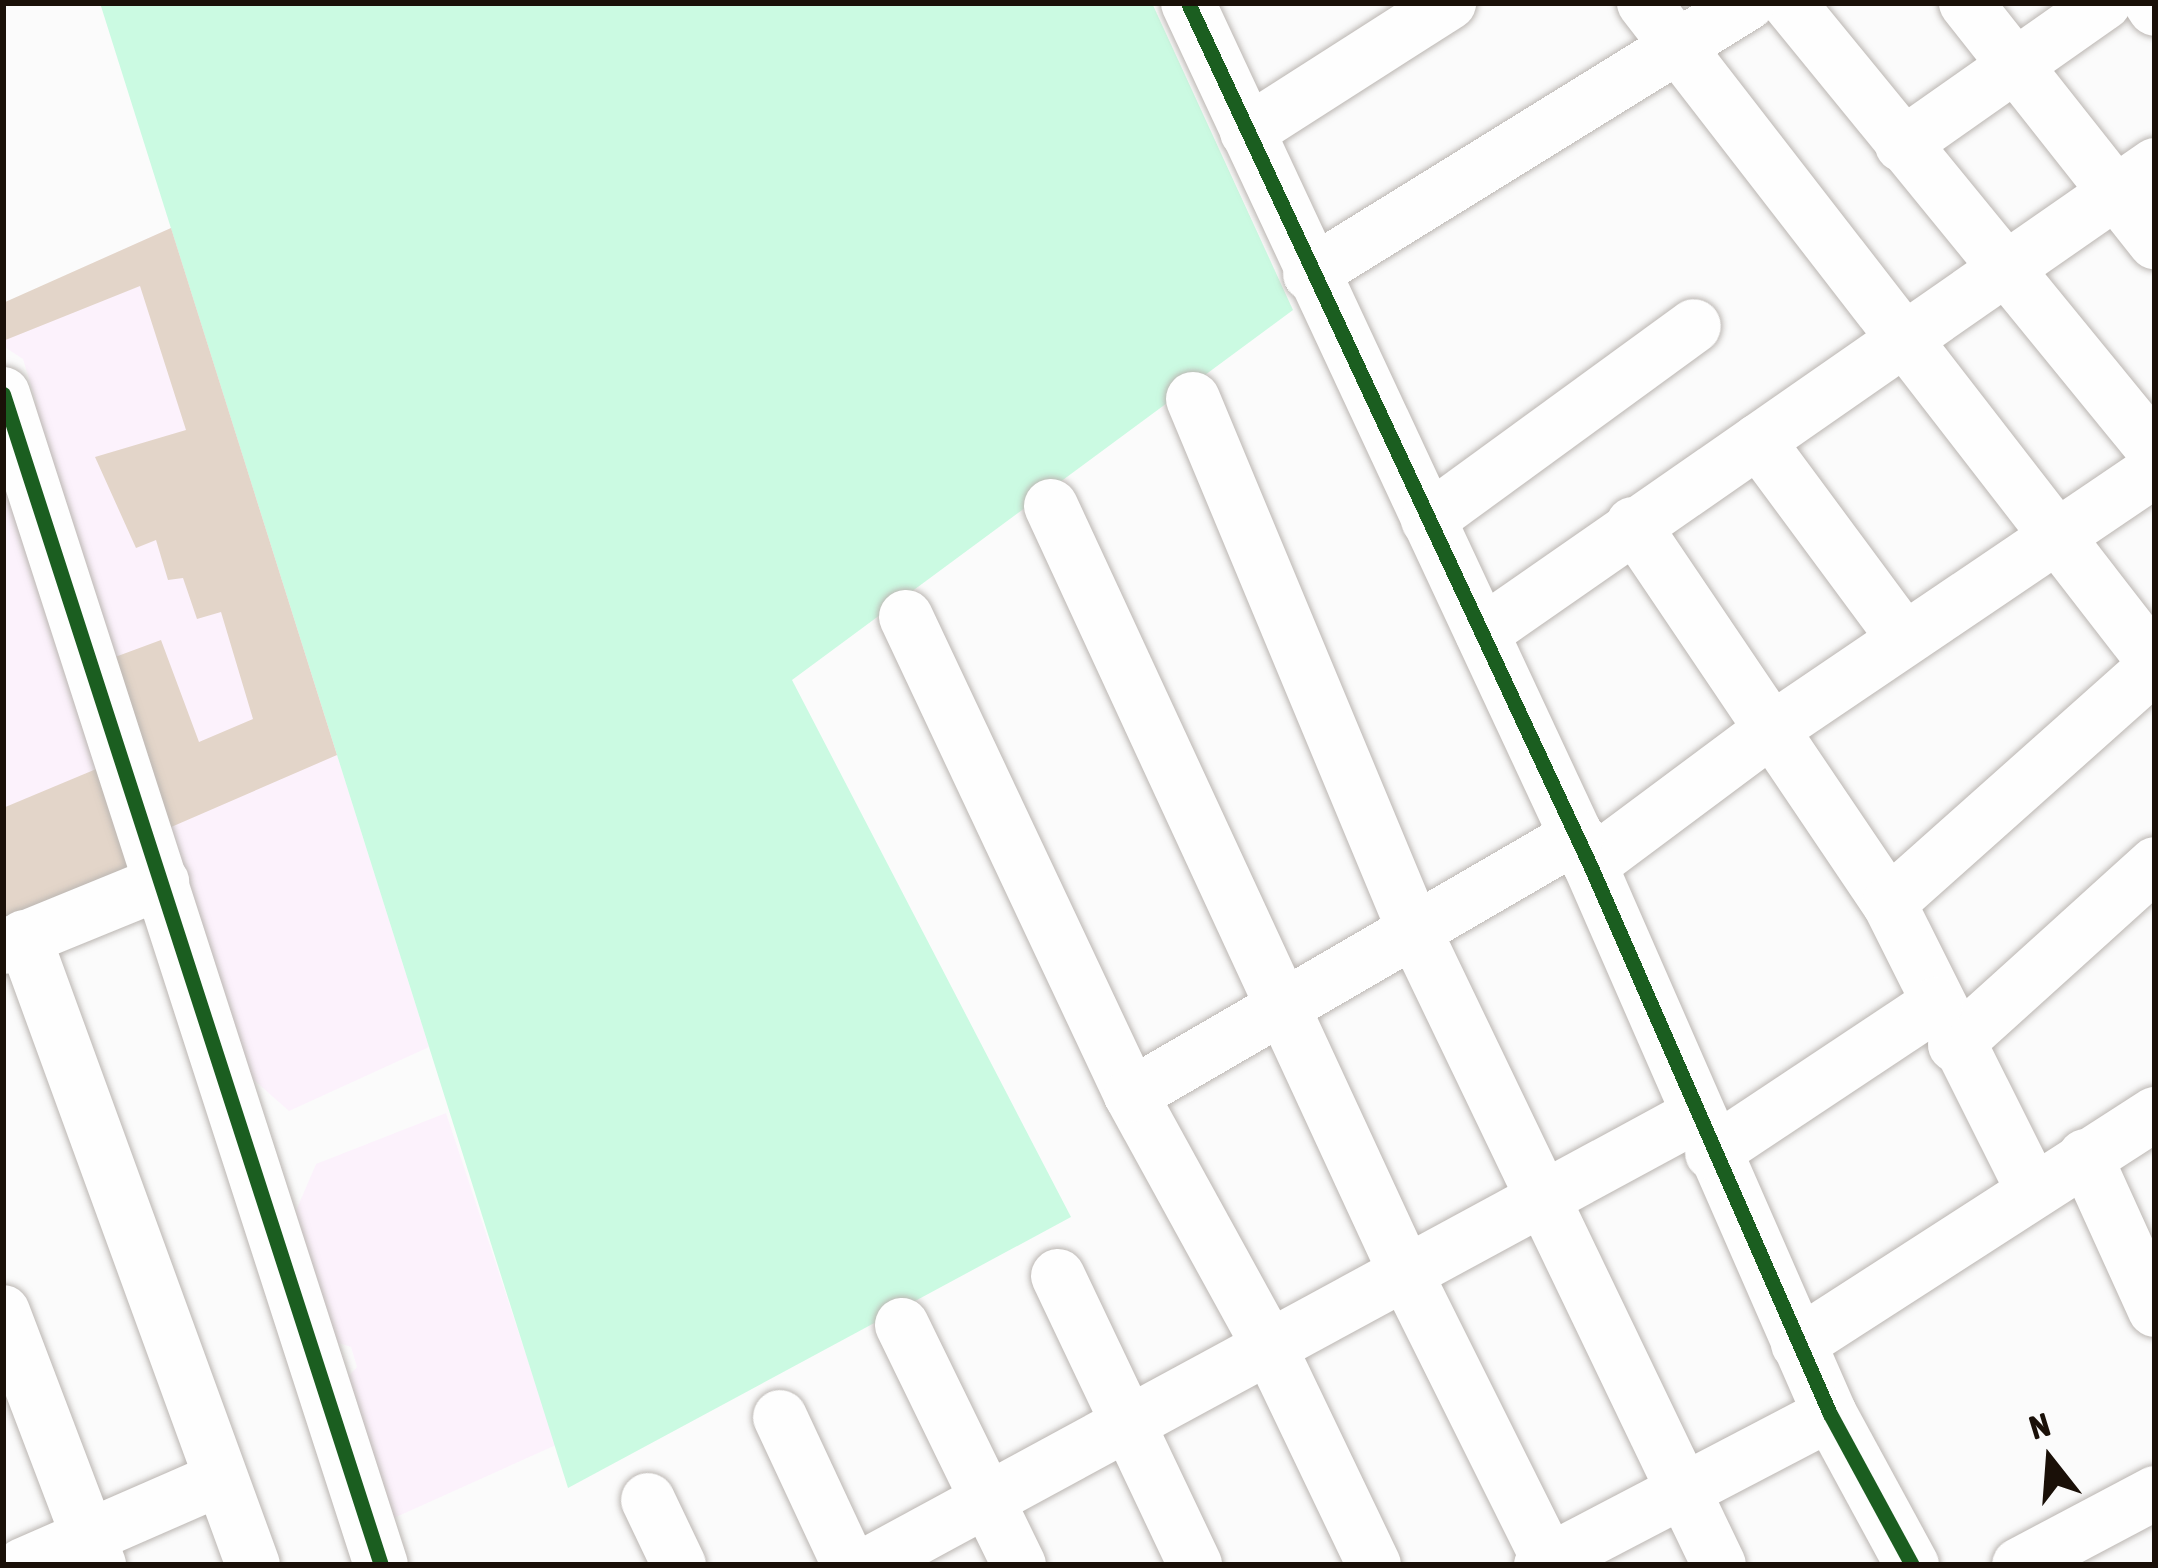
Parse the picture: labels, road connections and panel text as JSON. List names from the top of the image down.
{
  "north": "top"
}
